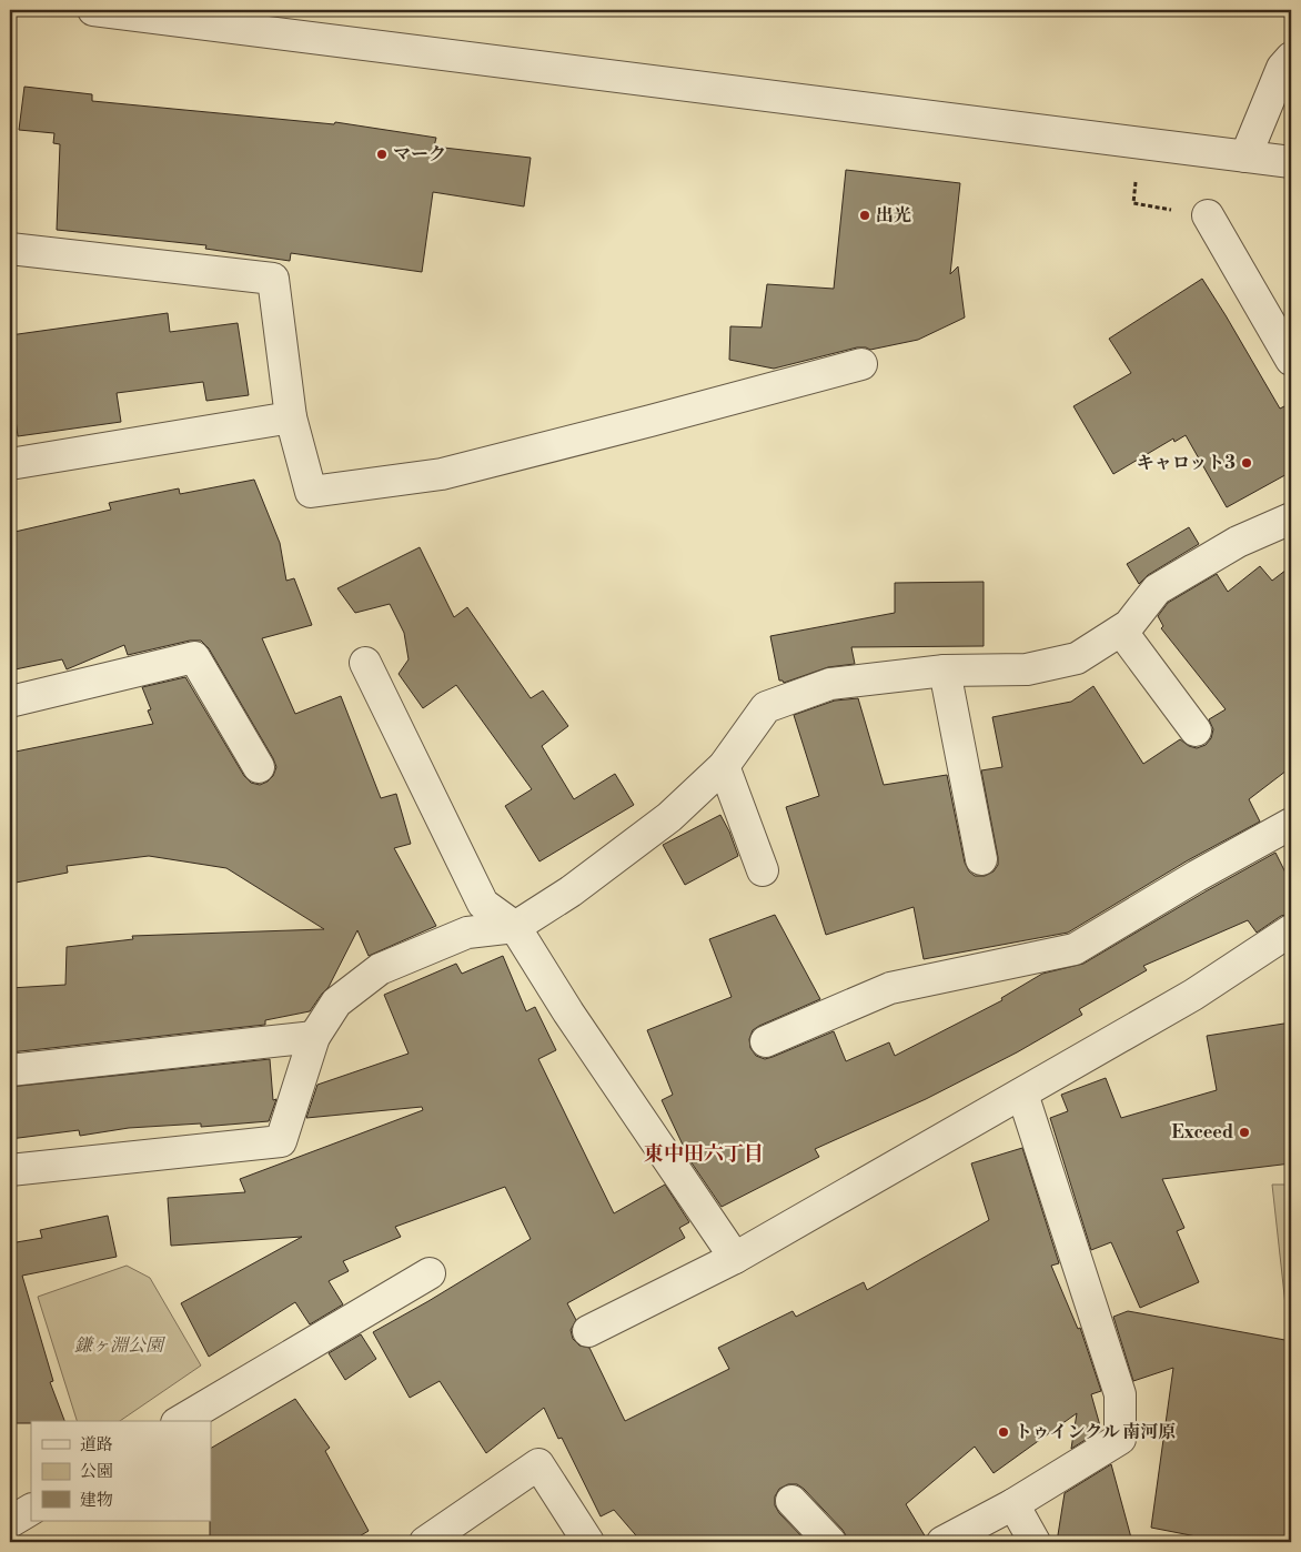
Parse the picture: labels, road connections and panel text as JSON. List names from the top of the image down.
{
  "districts": ["東中田六丁目"],
  "parks": ["鎌ヶ淵公園"],
  "places": [
    "マーク",
    "出光",
    "キャロット3",
    "Exceed",
    "トゥインクル 南河原"
  ],
  "legend": ["道路", "公園", "建物"]
}
